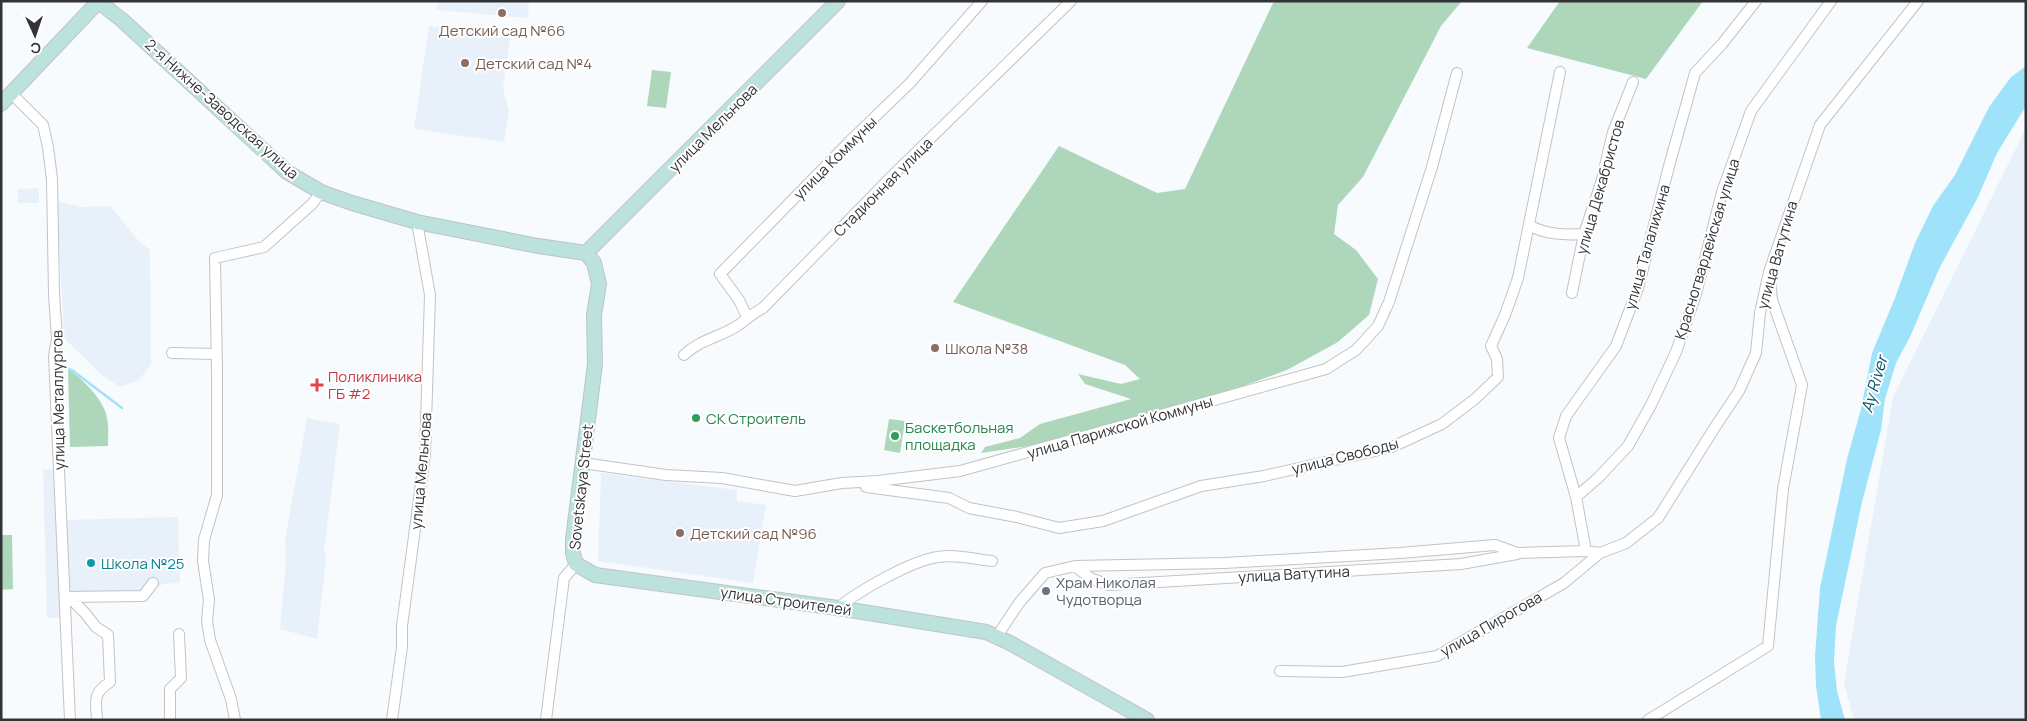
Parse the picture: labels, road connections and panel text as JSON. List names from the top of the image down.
{
  "streets": {
    "main road": [
      "2-я Нижне-Заводская улица",
      "улица Мельнова",
      "Sovetskaya Street",
      "улица Строителей"
    ],
    "street": [
      "улица Коммуны",
      "Стадионная улица",
      "улица Декабристов",
      "улица Талалихина",
      "Красногвардейская улица",
      "улица Ватутина",
      "улица Металлургов",
      "улица Парижской Коммуны",
      "улица Свободы",
      "улица Пирогова"
    ]
  },
  "crossings": [
    ["2-я Нижне-Заводская улица", "улица Мельнова"],
    ["2-я Нижне-Заводская улица", "Sovetskaya Street"],
    ["улица Мельнова", "Sovetskaya Street"],
    ["улица Коммуны", "Стадионная улица"],
    ["улица Талалихина", "Красногвардейская улица"],
    ["улица Ватутина", "улица Строителей"],
    ["улица Ватутина", "улица Пирогова"],
    ["улица Парижской Коммуны", "улица Свободы"],
    ["улица Парижской Коммуны", "Sovetskaya Street"],
    ["Sovetskaya Street", "улица Строителей"]
  ],
  "water": ["Ay River"],
  "places": {
    "other": [
      "Детский сад №66",
      "Детский сад №4",
      "Школа №38",
      "СК Строитель",
      "Баскетбольная площадка",
      "Детский сад №96",
      "Школа №25",
      "Храм Николая Чудотворца"
    ],
    "health": ["Поликлиника ГБ #2"]
  },
  "north": "bottom"
}
